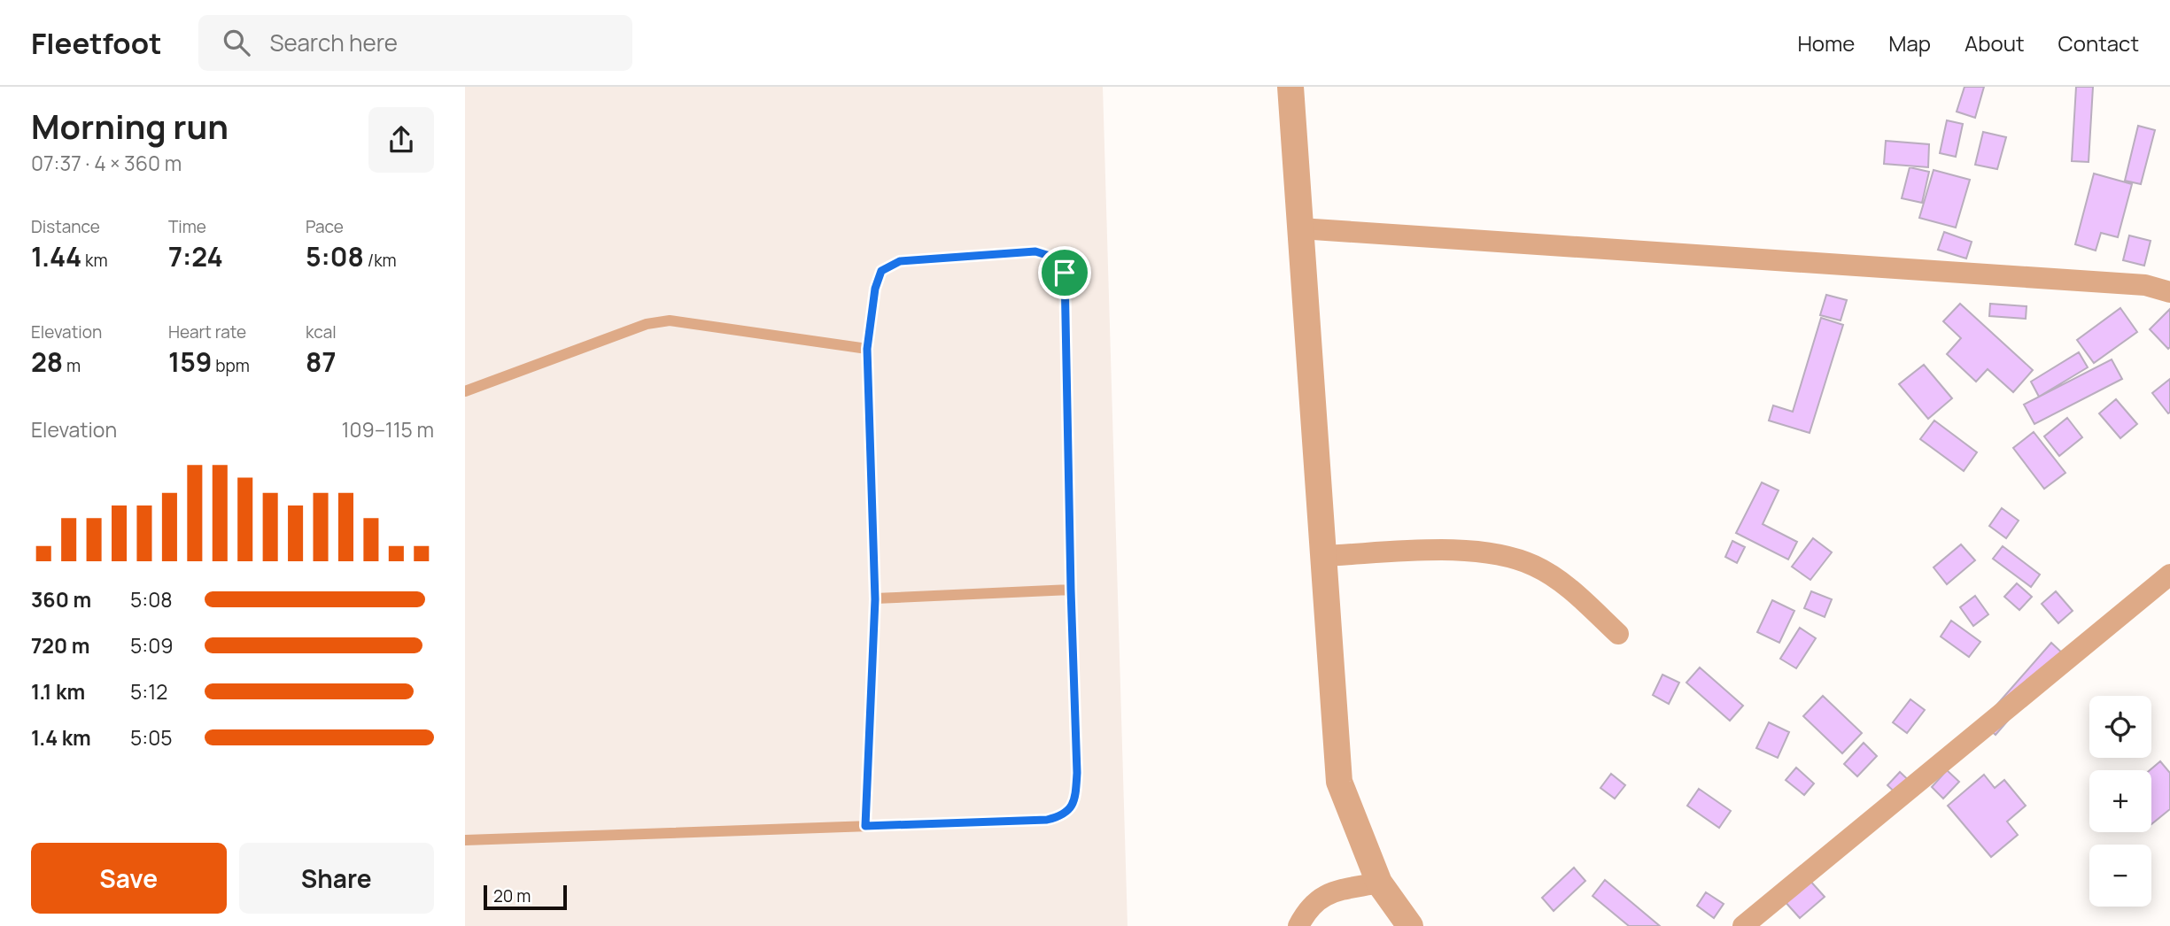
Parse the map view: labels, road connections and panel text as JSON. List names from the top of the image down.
{
  "scale_bar": "20 m",
  "page": {
    "header": "Fleetfoot",
    "search": "Search here",
    "nav": [
      "Home",
      "Map",
      "About",
      "Contact"
    ],
    "heading": ["Morning run", "07:37 · 4 × 360 m"],
    "stats": [
      ["Distance", "1.44 km"],
      ["Time", "7:24"],
      ["Pace", "5:08 /km"],
      ["Elevation", "28 m"],
      ["Heart rate", "159 bpm"],
      ["kcal", "87"]
    ],
    "chart": ["Elevation", "109–115 m"],
    "list": [
      {
        "name": "360 m",
        "note": "5:08"
      },
      {
        "name": "720 m",
        "note": "5:09"
      },
      {
        "name": "1.1 km",
        "note": "5:12"
      },
      {
        "name": "1.4 km",
        "note": "5:05"
      }
    ],
    "map_buttons": ["+", "−"],
    "buttons": ["Save", "Share"],
    "scale": "20 m"
  }
}
